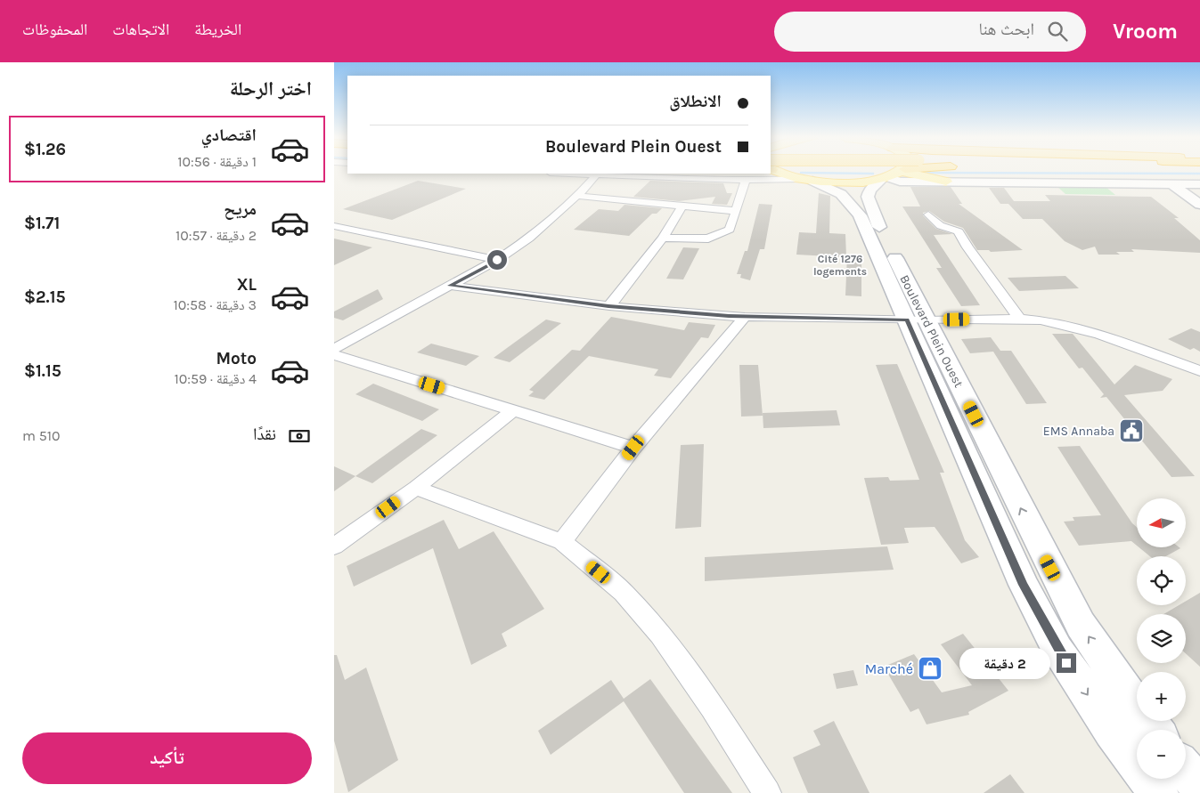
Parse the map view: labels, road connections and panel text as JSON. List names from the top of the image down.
{
  "streets": {
    "main road": ["Boulevard Plein Ouest"]
  },
  "districts": ["Cité 1276 logements"],
  "places": {
    "public building": ["EMS Annaba"],
    "shop": ["Marché"]
  },
  "north": "left",
  "page": {
    "header": "Vroom",
    "search": "ابحث هنا",
    "nav": ["الخريطة", "الاتجاهات", "المحفوظات"],
    "heading": "اختر الرحلة",
    "banner": ["الانطلاق", "Boulevard Plein Ouest"],
    "list": [
      {
        "name": "اقتصادي",
        "note": "1 دقيقة · 10:56",
        "value": "$1.26"
      },
      {
        "name": "مريح",
        "note": "2 دقيقة · 10:57",
        "value": "$1.71"
      },
      {
        "name": "XL",
        "note": "3 دقيقة · 10:58",
        "value": "$2.15"
      },
      {
        "name": "Moto",
        "note": "4 دقيقة · 10:59",
        "value": "$1.15"
      }
    ],
    "pay": ["نقدًا", "510 m"],
    "map_buttons": ["+", "−"],
    "bubble": "2 دقيقة",
    "buttons": "تأكيد"
  }
}
